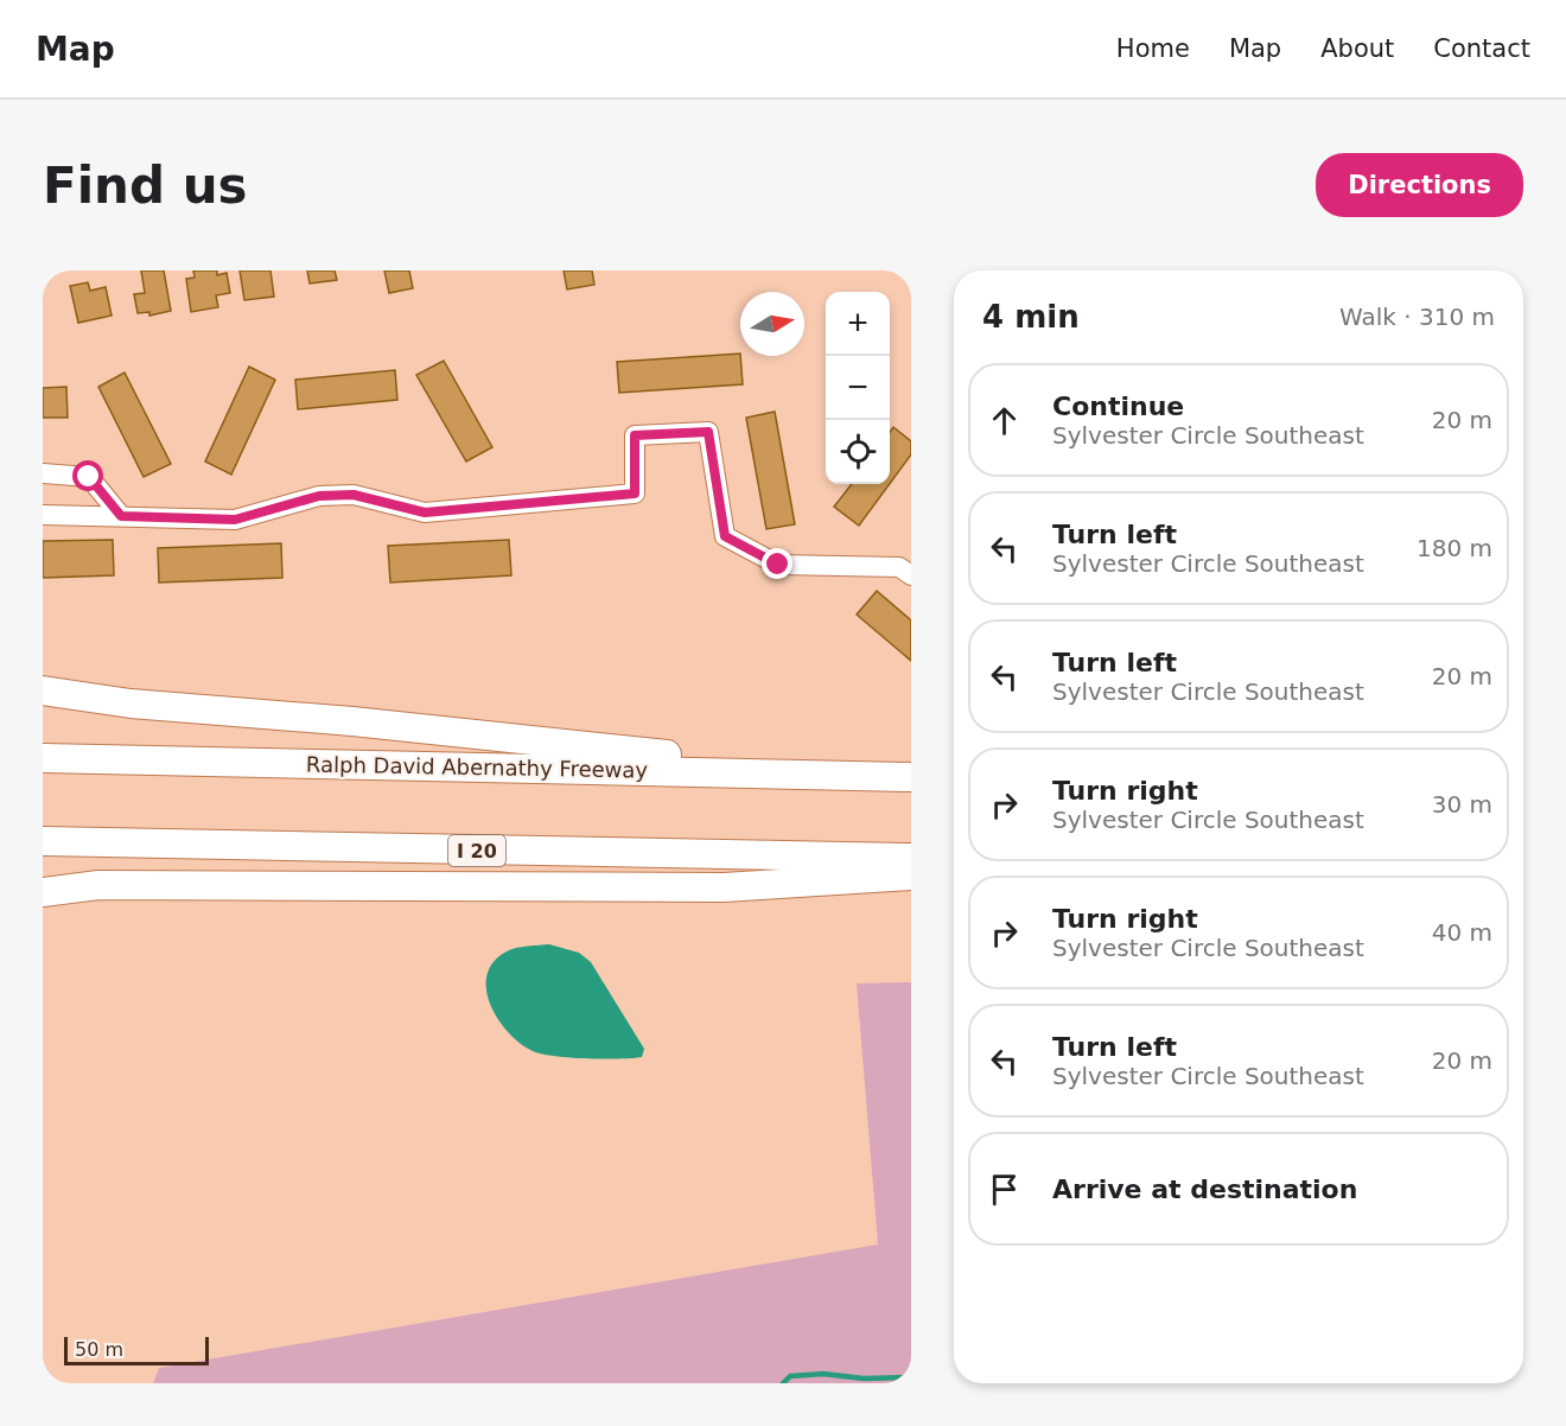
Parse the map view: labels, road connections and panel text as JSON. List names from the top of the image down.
{
  "streets": {
    "highway": ["Ralph David Abernathy Freeway", "I 20"]
  },
  "scale_bar": "50 m",
  "north": "right",
  "page": {
    "header": "Map",
    "nav": [
      "Home",
      "Map",
      "About",
      "Contact"
    ],
    "buttons": "Directions",
    "title": "Find us",
    "heading": ["4 min", "Walk · 310 m"],
    "map_buttons": ["+", "−"],
    "list": [
      ["Continue", "Sylvester Circle Southeast", "20 m"],
      ["Turn left", "Sylvester Circle Southeast", "180 m"],
      ["Turn left", "Sylvester Circle Southeast", "20 m"],
      ["Turn right", "Sylvester Circle Southeast", "30 m"],
      ["Turn right", "Sylvester Circle Southeast", "40 m"],
      ["Turn left", "Sylvester Circle Southeast", "20 m"],
      "Arrive at destination"
    ],
    "scale": "50 m"
  }
}
